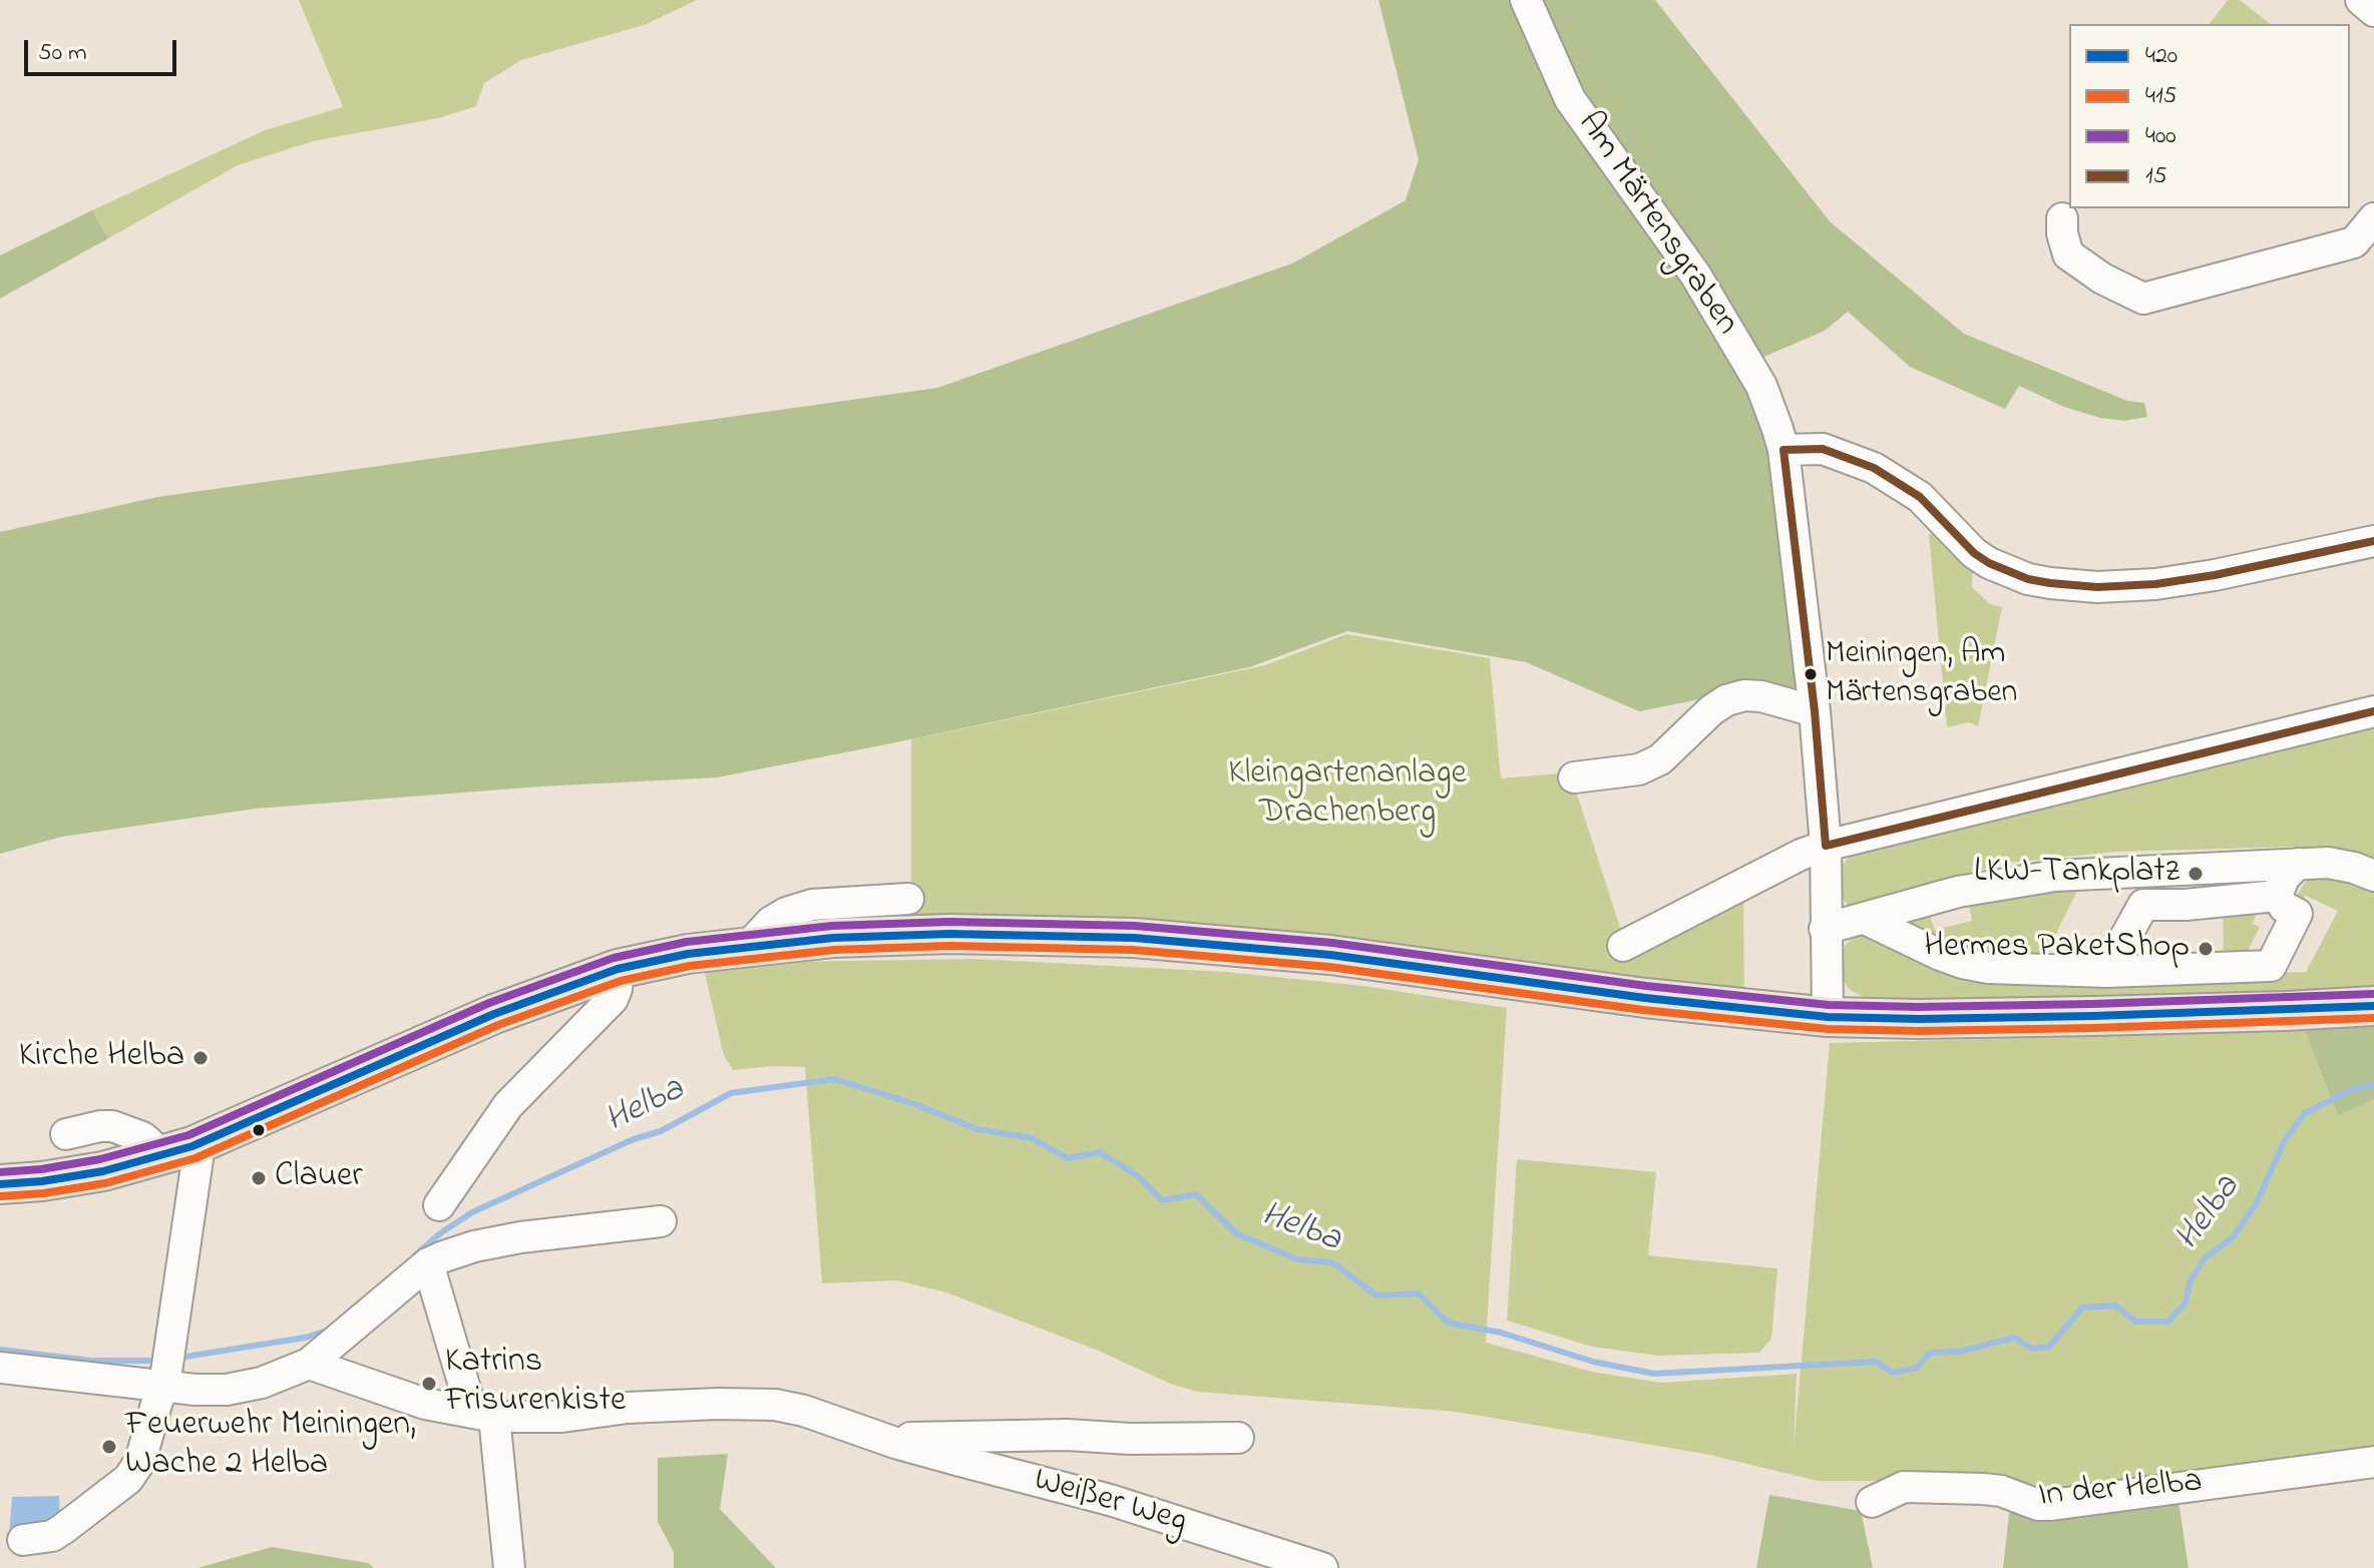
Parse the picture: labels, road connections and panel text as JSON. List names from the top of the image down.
{
  "streets": {
    "street": ["Am Märtensgraben", "In der Helba", "Weißer Weg"]
  },
  "water": ["Helba"],
  "parks": ["Kleingartenanlage Drachenberg"],
  "places": [
    "Meiningen, Am Märtensgraben",
    "LKW-Tankplatz",
    "Hermes PaketShop",
    "Kirche Helba",
    "Clauer",
    "Katrins Frisurenkiste",
    "Feuerwehr Meiningen, Wache 2 Helba"
  ],
  "lines": [
    "transit line 15",
    "transit line 400",
    "transit line 420",
    "transit line 415"
  ],
  "legend": [
    "420",
    "415",
    "400",
    "15"
  ],
  "scale_bar": "50 m"
}
